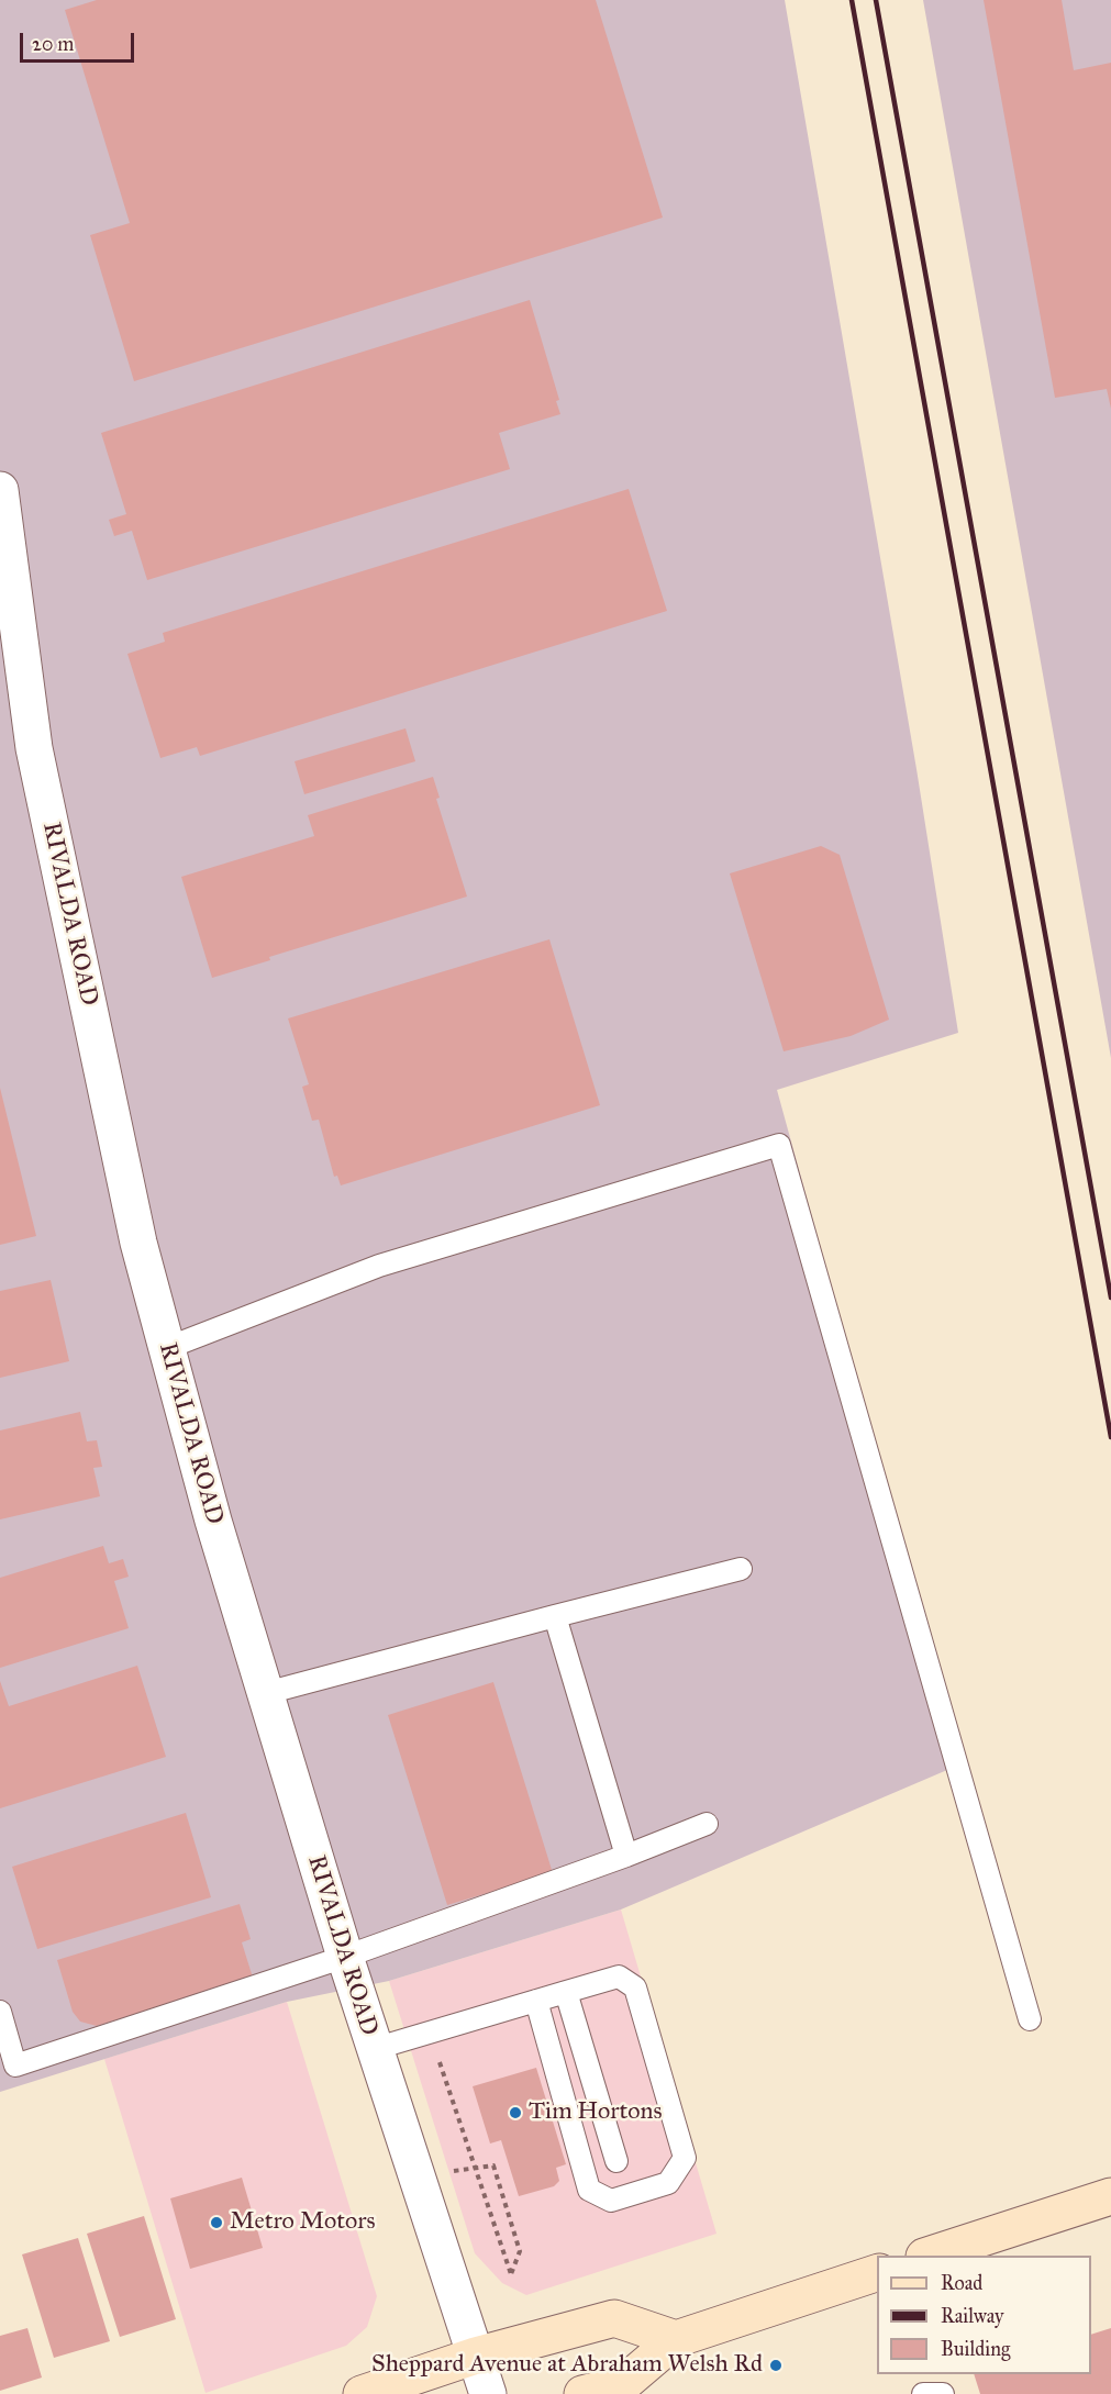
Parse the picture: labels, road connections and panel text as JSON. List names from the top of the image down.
{
  "streets": {
    "street": ["RIVALDA ROAD"]
  },
  "places": ["Tim Hortons", "Metro Motors", "Sheppard Avenue at Abraham Welsh Rd"],
  "legend": ["Road", "Railway", "Building"],
  "scale_bar": "20 m"
}
